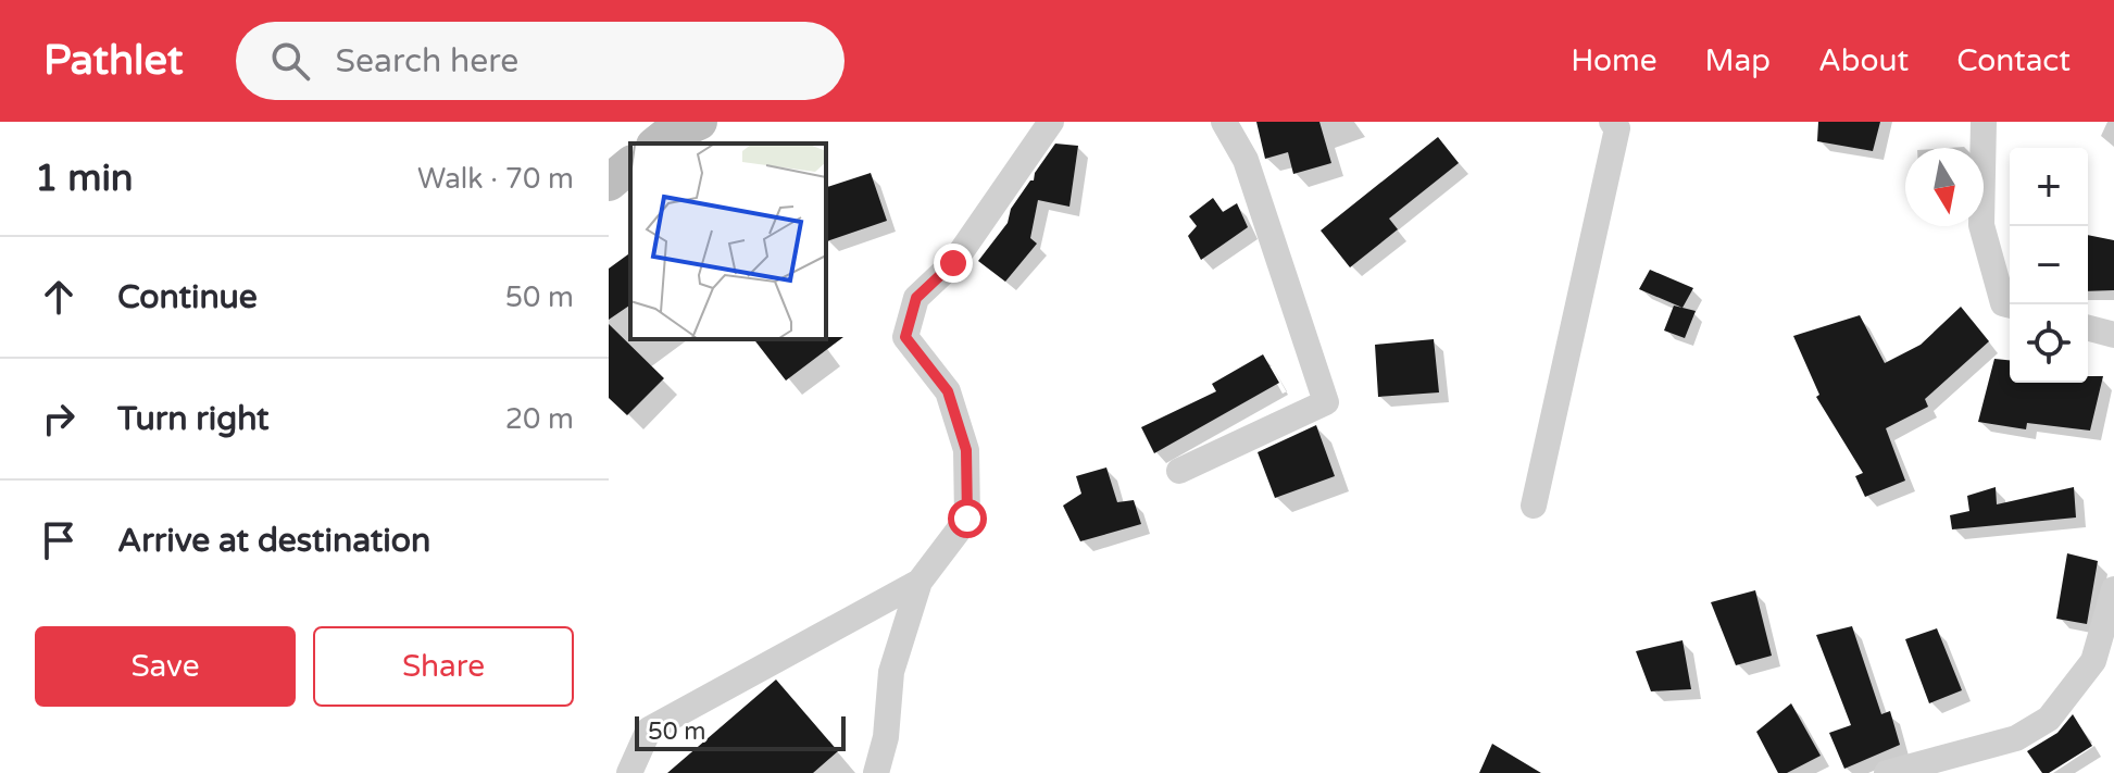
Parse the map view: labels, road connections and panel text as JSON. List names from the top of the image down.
{
  "scale_bar": "50 m",
  "north": "bottom",
  "page": {
    "header": "Pathlet",
    "search": "Search here",
    "nav": [
      "Home",
      "Map",
      "About",
      "Contact"
    ],
    "heading": ["1 min", "Walk · 70 m"],
    "map_buttons": ["+", "−"],
    "list": [
      ["Continue", "50 m"],
      ["Turn right", "20 m"],
      "Arrive at destination"
    ],
    "buttons": ["Save", "Share"],
    "scale": "50 m"
  }
}
